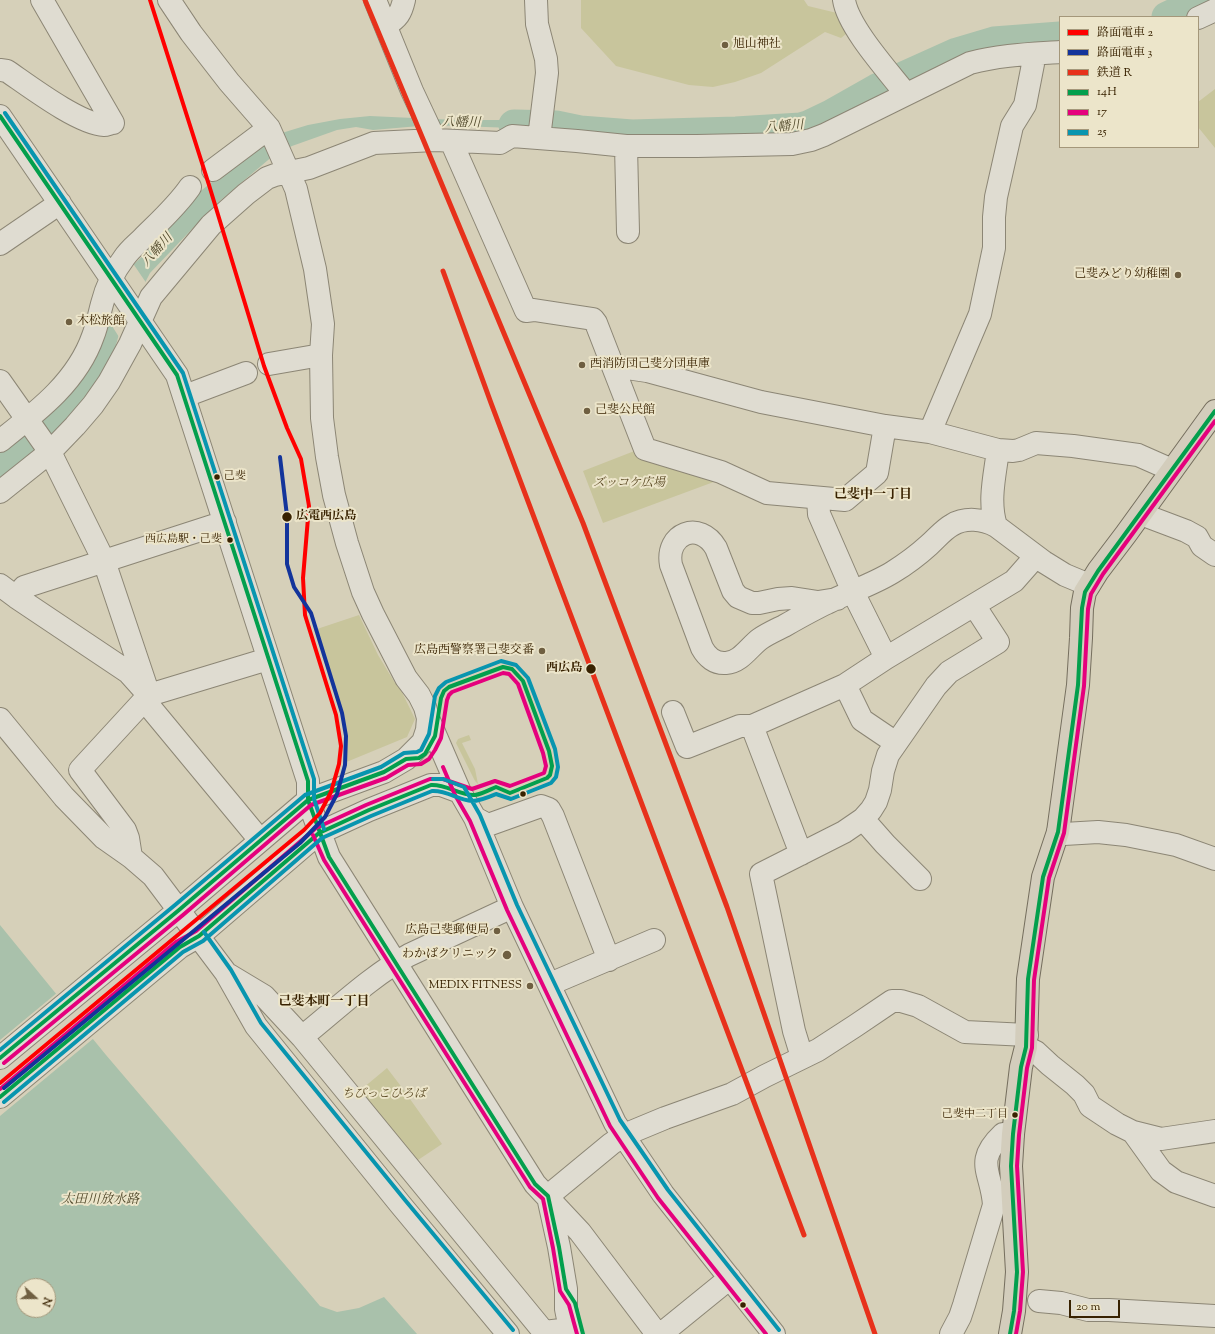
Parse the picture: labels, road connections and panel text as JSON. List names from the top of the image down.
{
  "districts": ["己斐中一丁目", "己斐本町一丁目"],
  "water": ["八幡川", "太田川放水路"],
  "parks": ["ズッコケ広場", "ちびっこひろば"],
  "places": [
    "旭山神社",
    "己斐みどり幼稚園",
    "木松旅館",
    "西消防団己斐分団車庫",
    "己斐公民館",
    "己斐",
    "広電西広島",
    "西広島駅・己斐",
    "広島西警察署己斐交番",
    "西広島",
    "広島己斐郵便局",
    "わかばクリニック",
    "MEDIX FITNESS",
    "己斐中二丁目"
  ],
  "lines": [
    "tram line 2",
    "rail line R",
    "transit line 25",
    "transit line 14H",
    "transit line 17",
    "tram line 3"
  ],
  "legend": [
    "路面電車 2",
    "路面電車 3",
    "鉄道 R",
    "14H",
    "17",
    "25"
  ],
  "scale_bar": "20 m",
  "north": "right"
}
